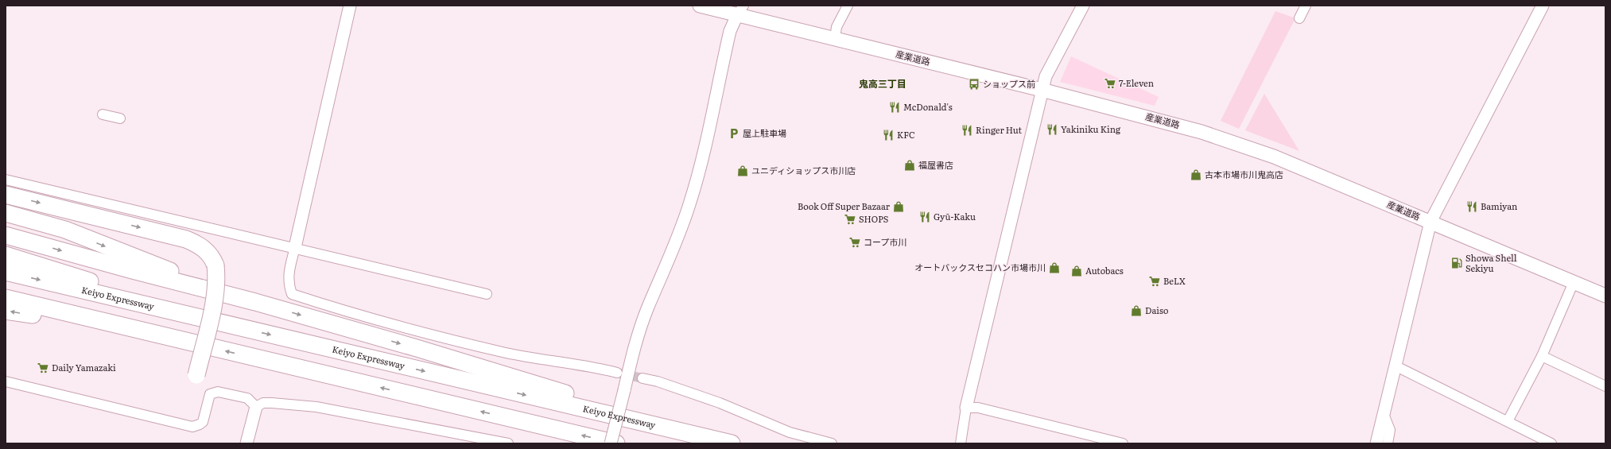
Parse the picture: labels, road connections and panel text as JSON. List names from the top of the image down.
{
  "streets": {
    "highway": ["Keiyo Expressway"],
    "main road": ["産業道路"]
  },
  "districts": ["鬼高三丁目"],
  "places": {
    "supermarket": [
      "7-Eleven",
      "SHOPS",
      "コープ市川",
      "BeLX",
      "Daily Yamazaki"
    ],
    "bus stop": ["ショップス前"],
    "restaurant": [
      "McDonald's",
      "Yakiniku King",
      "Ringer Hut",
      "KFC",
      "Bamiyan",
      "Gyū-Kaku"
    ],
    "parking": ["屋上駐車場"],
    "shop": [
      "福屋書店",
      "ユニディショップス市川店",
      "古本市場市川鬼高店",
      "Book Off Super Bazaar",
      "オートバックスセコハン市場市川",
      "Autobacs",
      "Daiso"
    ],
    "fuel station": ["Showa Shell Sekiyu"]
  }
}
